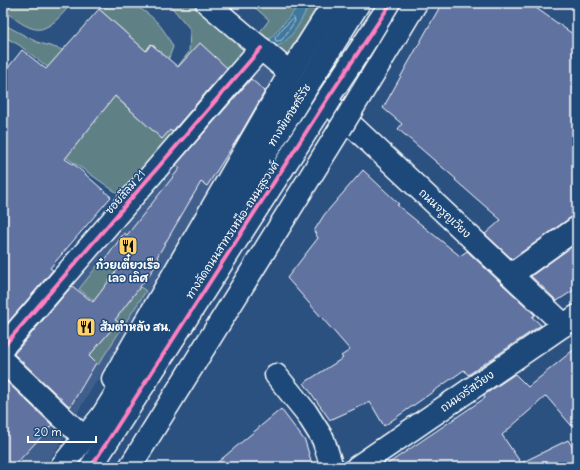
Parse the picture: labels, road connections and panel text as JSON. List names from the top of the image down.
{
  "streets": {
    "main road": [
      "ทางพิเศษศรีรัช",
      "ซอยสีลม 21",
      "ถนนจรูญเวียง",
      "ทางลัดถนนสาทรเหนือ-ถนนสุรวงศ์",
      "ถนนจรัสเวียง"
    ]
  },
  "crossings": [
    ["ถนนจรูญเวียง", "ทางลัดถนนสาทรเหนือ-ถนนสุรวงศ์"],
    ["ถนนจรูญเวียง", "ถนนจรัสเวียง"]
  ],
  "places": {
    "restaurant": ["ก๋วยเตี๋ยวเรือ เลอ เลิศ", "ส้มตำหลัง สน."]
  },
  "scale_bar": "20 m"
}
